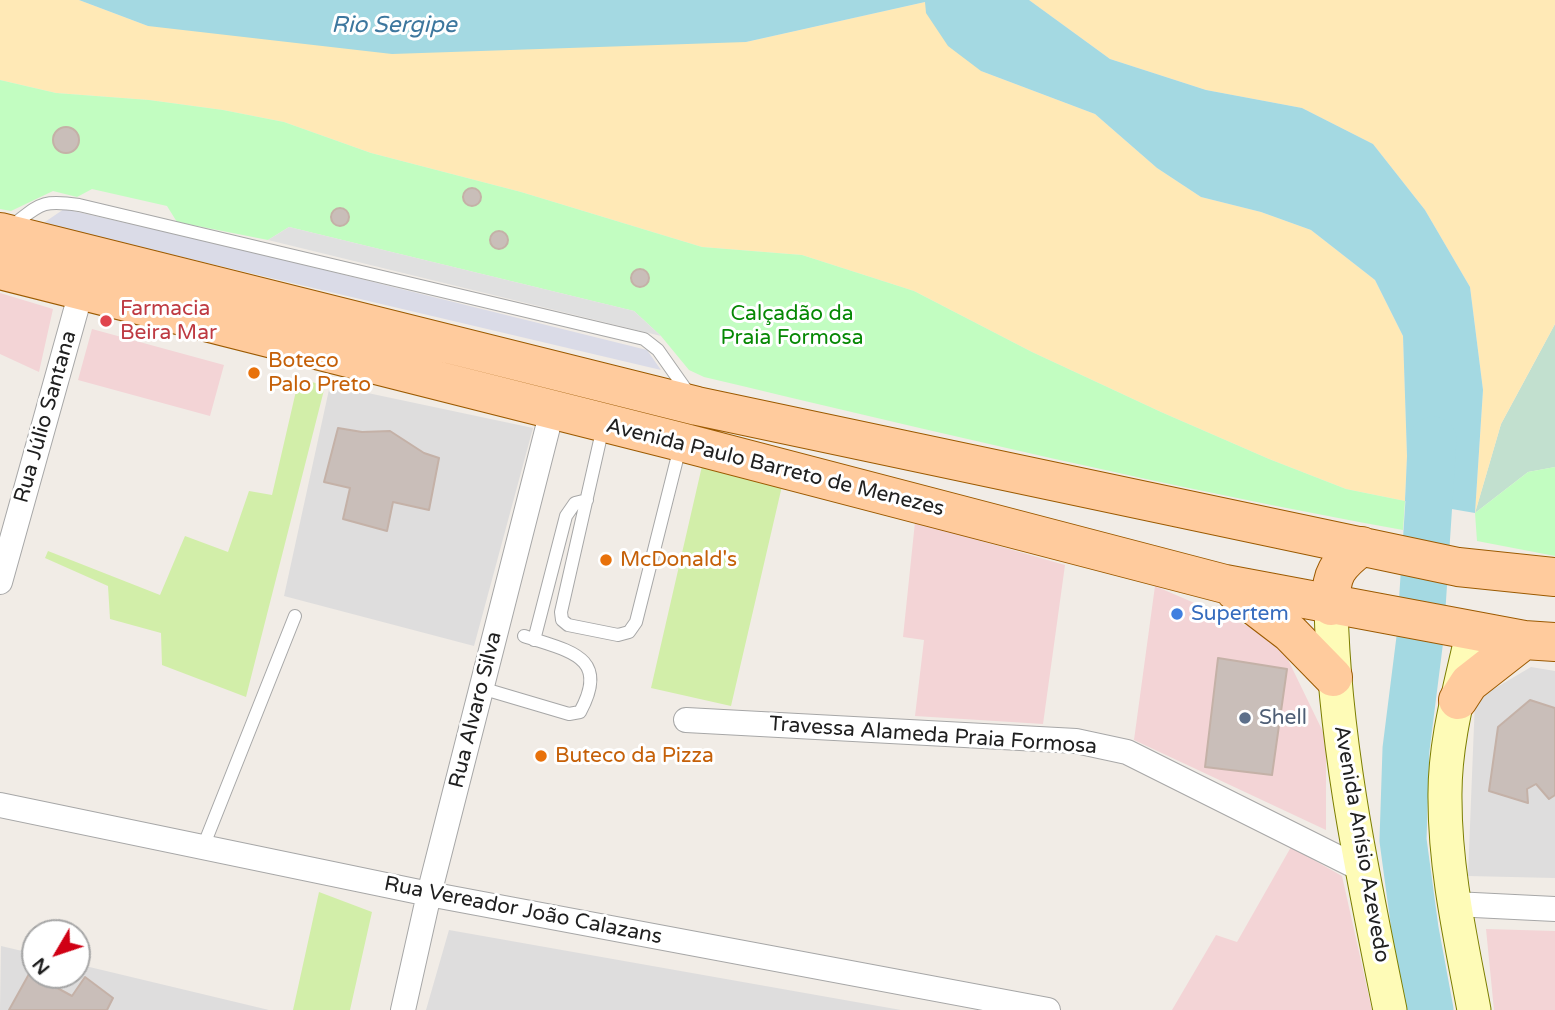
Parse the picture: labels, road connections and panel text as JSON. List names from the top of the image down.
{
  "streets": {
    "main road": ["Avenida Paulo Barreto de Menezes"],
    "street": [
      "Rua Júlio Santana",
      "Rua Alvaro Silva",
      "Travessa Alameda Praia Formosa",
      "Avenida Anísio Azevedo",
      "Rua Vereador João Calazans"
    ]
  },
  "crossings": [
    ["Rua Júlio Santana", "Avenida Paulo Barreto de Menezes"],
    ["Avenida Paulo Barreto de Menezes", "Rua Alvaro Silva"],
    ["Avenida Paulo Barreto de Menezes", "Avenida Anísio Azevedo"],
    ["Rua Alvaro Silva", "Rua Vereador João Calazans"],
    ["Travessa Alameda Praia Formosa", "Avenida Anísio Azevedo"]
  ],
  "water": ["Rio Sergipe"],
  "parks": ["Calçadão da Praia Formosa"],
  "places": [
    "Farmacia Beira Mar",
    "Boteco Palo Preto",
    "McDonald's",
    "Supertem",
    "Shell",
    "Buteco da Pizza"
  ],
  "north": "bottom left"
}
